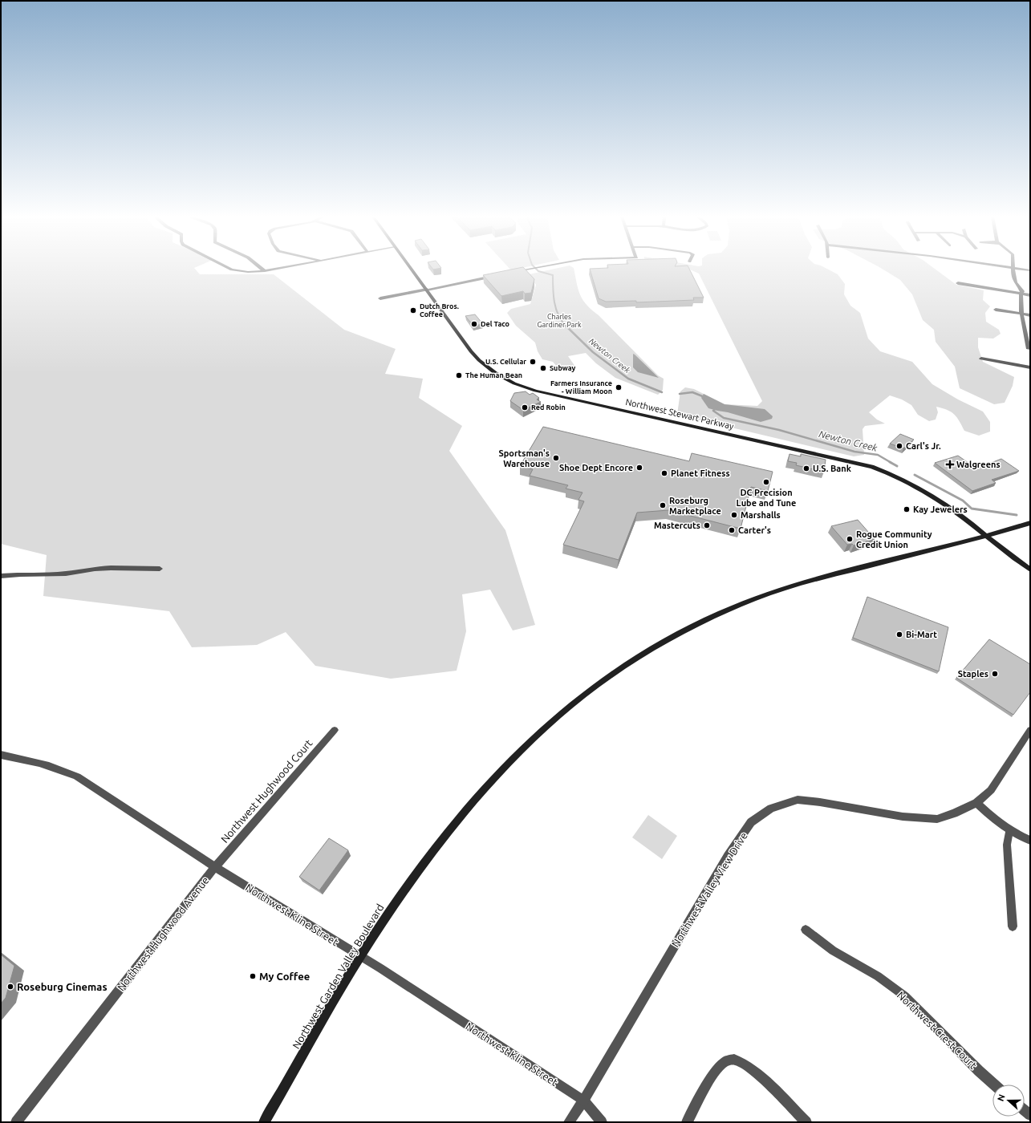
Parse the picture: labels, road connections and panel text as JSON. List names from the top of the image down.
{
  "streets": {
    "main road": ["Northwest Stewart Parkway", "Northwest Garden Valley Boulevard"],
    "street": [
      "Northwest Hughwood Court",
      "Northwest Valley View Drive",
      "Northwest Kline Street",
      "Northwest Hughwood Avenue",
      "Northwest Crest Court"
    ]
  },
  "crossings": [
    ["Northwest Stewart Parkway", "Northwest Garden Valley Boulevard"],
    ["Northwest Hughwood Court", "Northwest Kline Street"],
    ["Northwest Hughwood Court", "Northwest Hughwood Avenue"],
    ["Northwest Valley View Drive", "Northwest Kline Street"],
    ["Northwest Kline Street", "Northwest Hughwood Avenue"],
    ["Northwest Kline Street", "Northwest Garden Valley Boulevard"]
  ],
  "water": ["Newton Creek"],
  "parks": ["Charles Gardiner Park"],
  "places": {
    "other": [
      "Dutch Bros. Coffee",
      "Del Taco",
      "U.S. Cellular",
      "Subway",
      "The Human Bean",
      "Farmers Insurance - William Moon",
      "Red Robin",
      "Carl's Jr.",
      "Sportsman's Warehouse",
      "Shoe Dept Encore",
      "U.S. Bank",
      "Planet Fitness",
      "DC Precision Lube and Tune",
      "Roseburg Marketplace",
      "Kay Jewelers",
      "Marshalls",
      "Mastercuts",
      "Carter's",
      "Rogue Community Credit Union",
      "Bi-Mart",
      "Staples",
      "My Coffee",
      "Roseburg Cinemas"
    ],
    "health": ["Walgreens"]
  },
  "north": "left"
}
